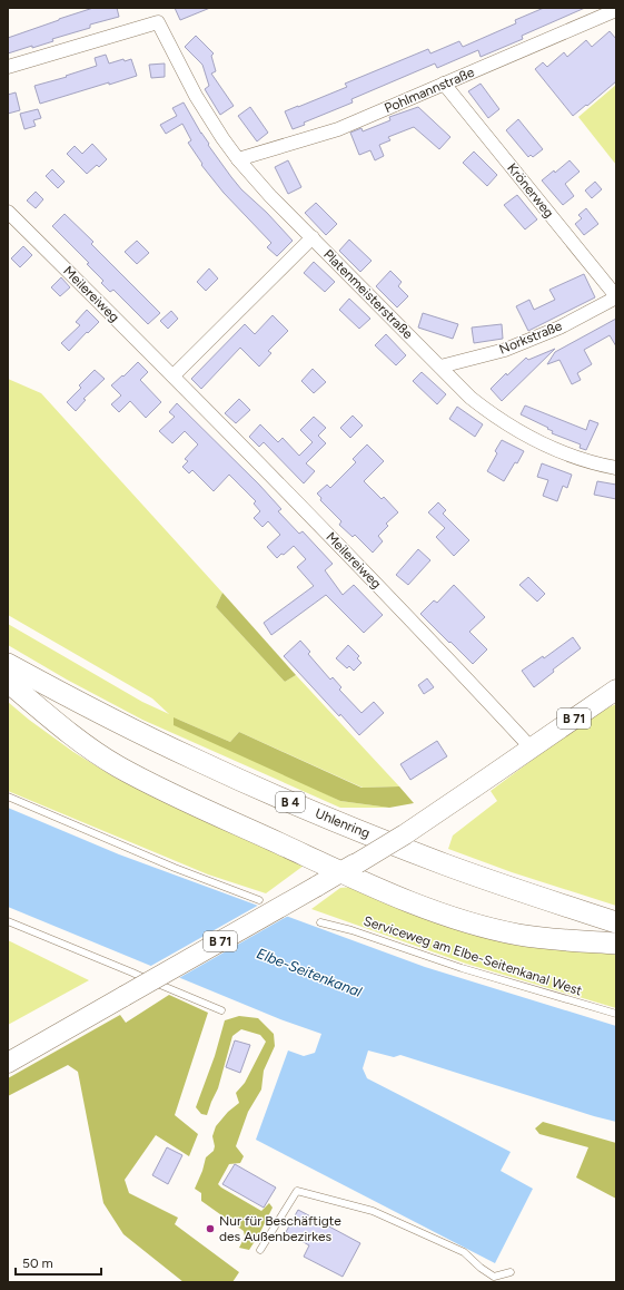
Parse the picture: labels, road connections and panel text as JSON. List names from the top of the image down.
{
  "streets": {
    "highway": ["B 4", "Uhlenring"],
    "main road": ["B 71"],
    "street": [
      "Pohlmannstraße",
      "Krönerweg",
      "Meilereiweg",
      "Platenmeisterstraße",
      "Norkstraße"
    ],
    "lane": ["Serviceweg am Elbe-Seitenkanal West"]
  },
  "crossings": [
    ["Pohlmannstraße", "Krönerweg"],
    ["Pohlmannstraße", "Platenmeisterstraße"],
    ["Krönerweg", "Norkstraße"],
    ["Meilereiweg", "B 71"],
    ["Platenmeisterstraße", "Norkstraße"]
  ],
  "water": ["Elbe-Seitenkanal"],
  "places": ["Nur für Beschäftigte des Außenbezirkes"],
  "scale_bar": "50 m"
}
